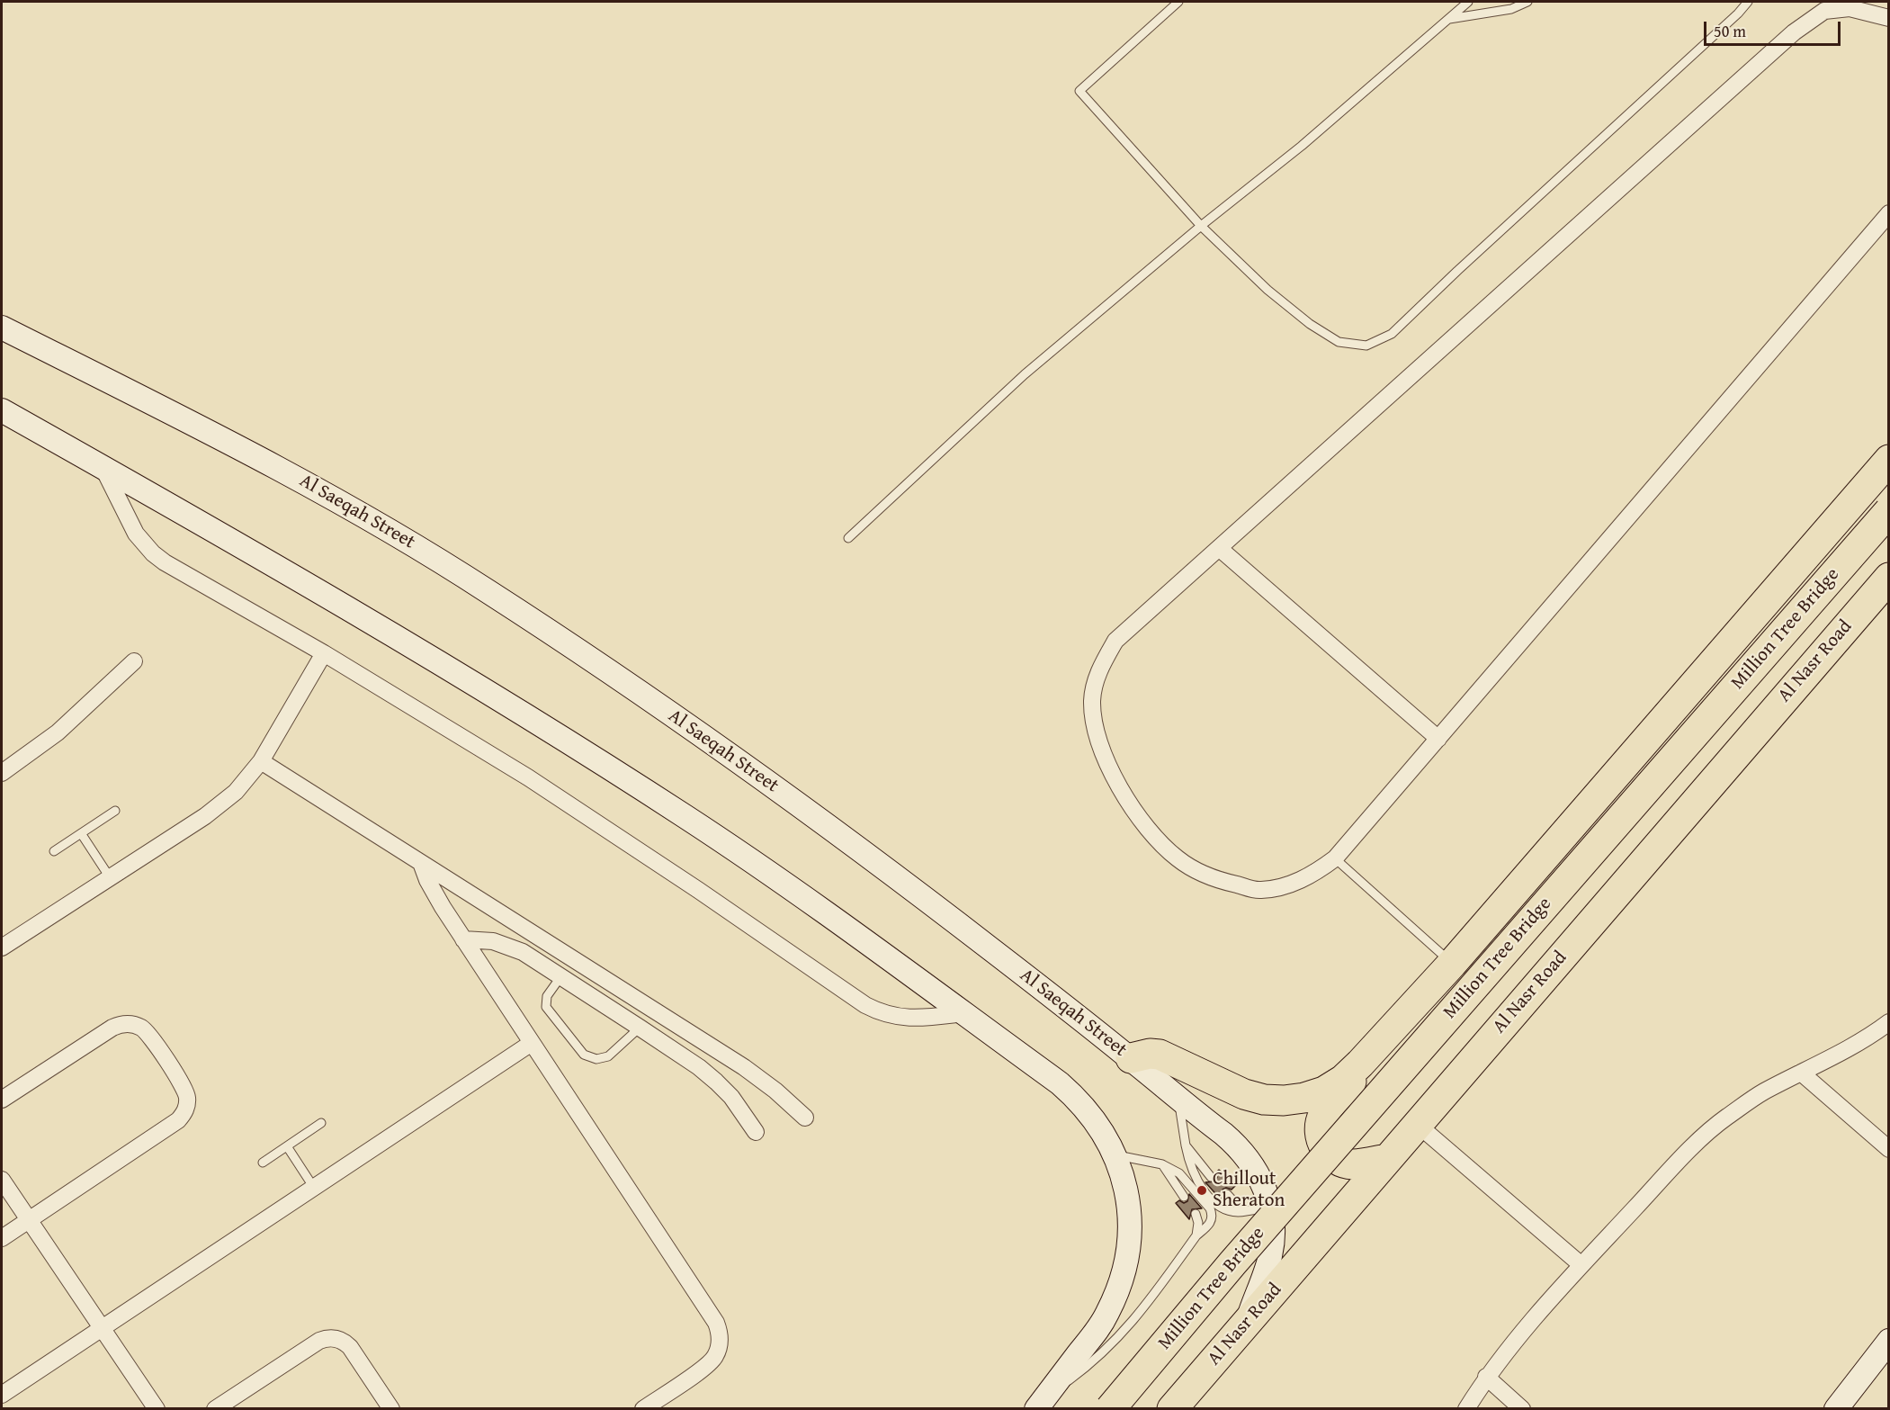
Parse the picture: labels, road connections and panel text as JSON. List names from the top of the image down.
{
  "streets": {
    "highway": ["Million Tree Bridge", "Al Nasr Road"],
    "street": ["Al Saeqah Street"]
  },
  "crossings": [
    ["Al Saeqah Street", "Al Nasr Road"]
  ],
  "places": ["Chillout Sheraton"],
  "scale_bar": "50 m"
}
